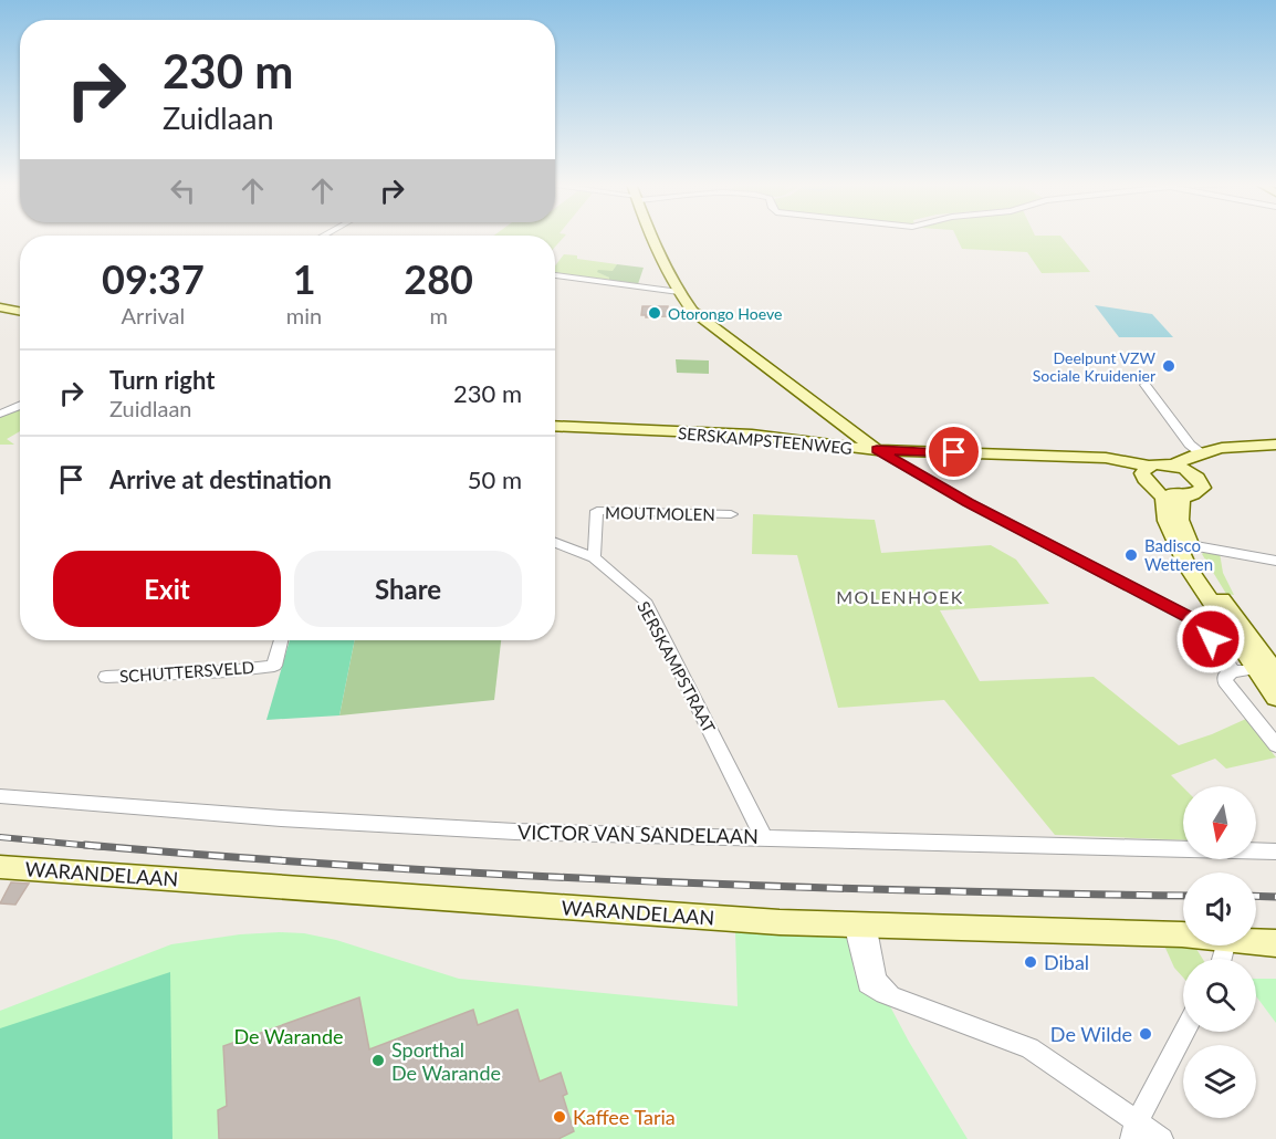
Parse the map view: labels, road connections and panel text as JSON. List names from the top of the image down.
{
  "streets": {
    "main road": ["SERSKAMPSTEENWEG", "WARANDELAAN"],
    "street": [
      "MOUTMOLEN",
      "SERSKAMPSTRAAT",
      "SCHUTTERSVELD",
      "VICTOR VAN SANDELAAN"
    ]
  },
  "crossings": [
    ["MOUTMOLEN", "SERSKAMPSTRAAT"],
    ["SERSKAMPSTRAAT", "VICTOR VAN SANDELAAN"]
  ],
  "districts": ["MOLENHOEK"],
  "parks": ["De Warande"],
  "places": [
    "Otorongo Hoeve",
    "Deelpunt VZW Sociale Kruidenier",
    "Badisco Wetteren",
    "Dibal",
    "De Wilde",
    "Sporthal De Warande",
    "Kaffee Taria"
  ],
  "north": "bottom",
  "page": {
    "turn": ["230 m", "Zuidlaan"],
    "eta": [
      "09:37",
      "Arrival",
      "1",
      "min",
      "280",
      "m"
    ],
    "list": [
      {
        "name": "Turn right",
        "note": "Zuidlaan",
        "value": "230 m"
      },
      {
        "name": "Arrive at destination",
        "value": "50 m"
      }
    ],
    "buttons": ["Exit", "Share"]
  }
}
